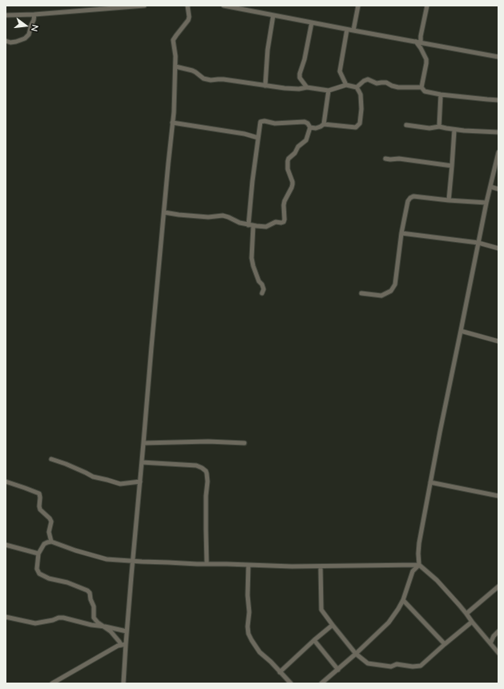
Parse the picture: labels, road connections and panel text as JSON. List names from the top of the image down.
{
  "north": "right"
}
